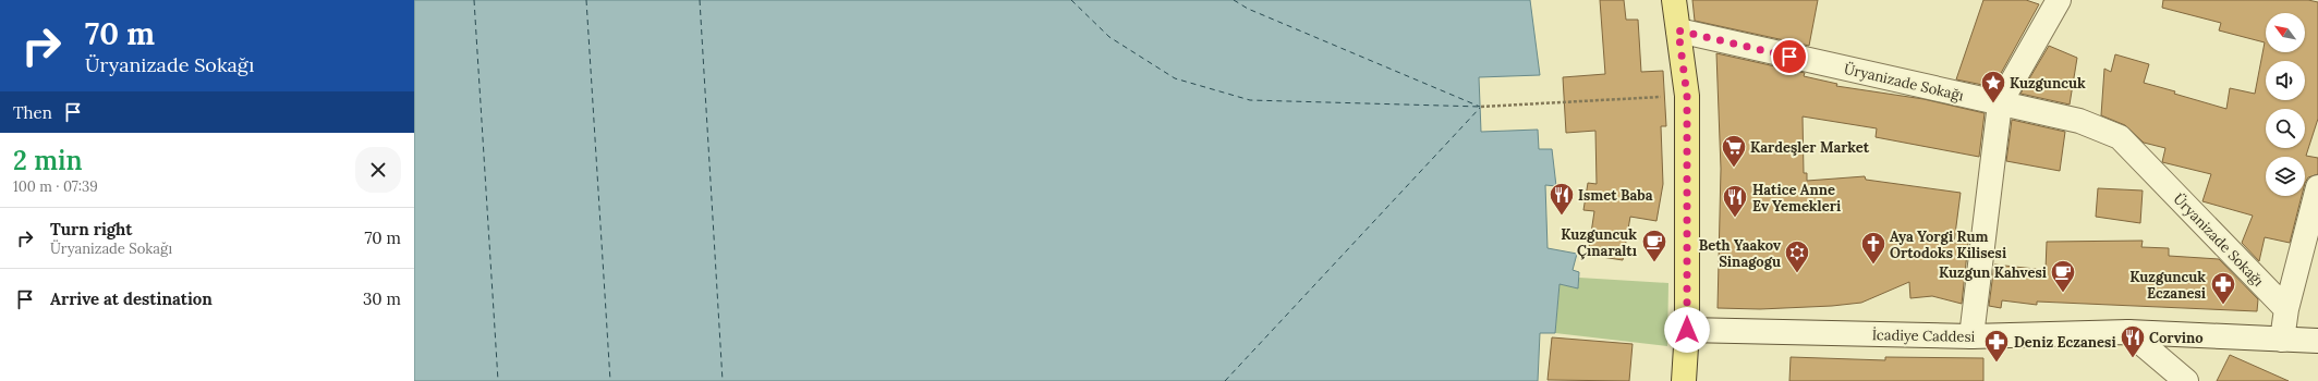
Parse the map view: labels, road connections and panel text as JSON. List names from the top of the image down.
{
  "streets": {
    "street": ["Üryanizade Sokağı", "İcadiye Caddesi"]
  },
  "places": {
    "place": ["Kuzguncuk"],
    "supermarket": ["Kardeşler Market"],
    "restaurant": ["Ismet Baba", "Hatice Anne Ev Yemekleri", "Corvino"],
    "cafe": ["Kuzguncuk Çınaraltı", "Kuzgun Kahvesi"],
    "church": ["Aya Yorgi Rum Ortodoks Kilisesi"],
    "synagogue": ["Beth Yaakov Sinagogu"],
    "pharmacy": ["Kuzguncuk Eczanesi", "Deniz Eczanesi"]
  },
  "north": "top left",
  "page": {
    "turn": ["70 m", "Üryanizade Sokağı"],
    "then": "Then",
    "heading": ["2 min", "100 m · 07:39"],
    "list": [
      {
        "name": "Turn right",
        "note": "Üryanizade Sokağı",
        "value": "70 m"
      },
      {
        "name": "Arrive at destination",
        "value": "30 m"
      }
    ]
  }
}
